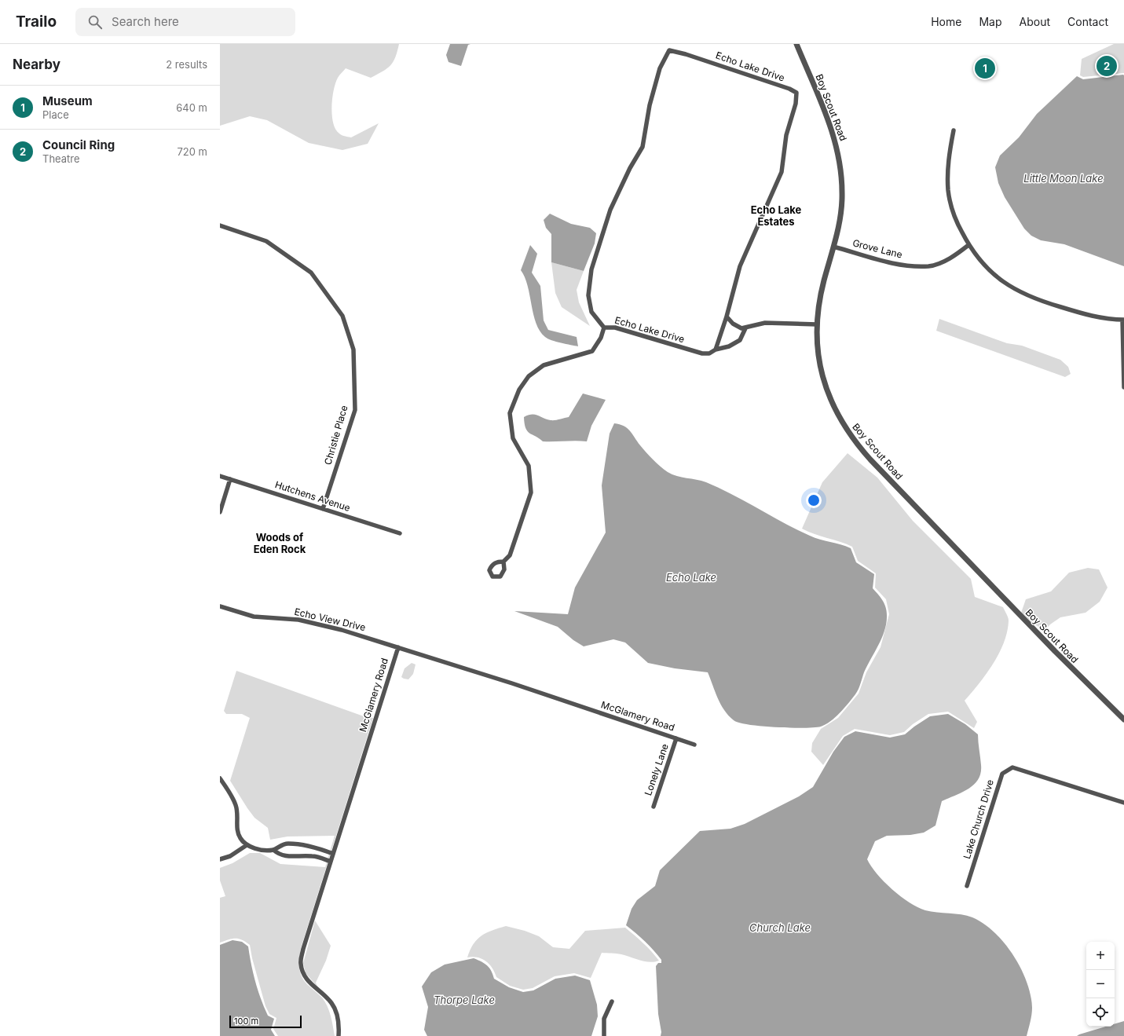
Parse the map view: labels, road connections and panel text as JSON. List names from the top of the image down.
{
  "streets": {
    "street": [
      "Echo Lake Drive",
      "Boy Scout Road",
      "Grove Lane",
      "Christie Place",
      "Hutchens Avenue",
      "Echo View Drive",
      "McGlamery Road",
      "Lonely Lane",
      "Lake Church Drive"
    ]
  },
  "crossings": [
    ["Boy Scout Road", "Grove Lane"],
    ["Christie Place", "Hutchens Avenue"],
    ["Echo View Drive", "McGlamery Road"],
    ["McGlamery Road", "Lonely Lane"]
  ],
  "districts": ["Echo Lake Estates", "Woods of Eden Rock"],
  "water": [
    "Little Moon Lake",
    "Echo Lake",
    "Church Lake",
    "Thorpe Lake"
  ],
  "scale_bar": "100 m",
  "page": {
    "header": "Trailo",
    "search": "Search here",
    "nav": [
      "Home",
      "Map",
      "About",
      "Contact"
    ],
    "heading": ["Nearby", "2 results"],
    "pins": ["2", "1"],
    "list": [
      {
        "mark": "1",
        "name": "Museum",
        "note": "Place",
        "value": "640 m"
      },
      {
        "mark": "2",
        "name": "Council Ring",
        "note": "Theatre",
        "value": "720 m"
      }
    ],
    "map_buttons": ["+", "−"],
    "scale": "100 m"
  }
}
